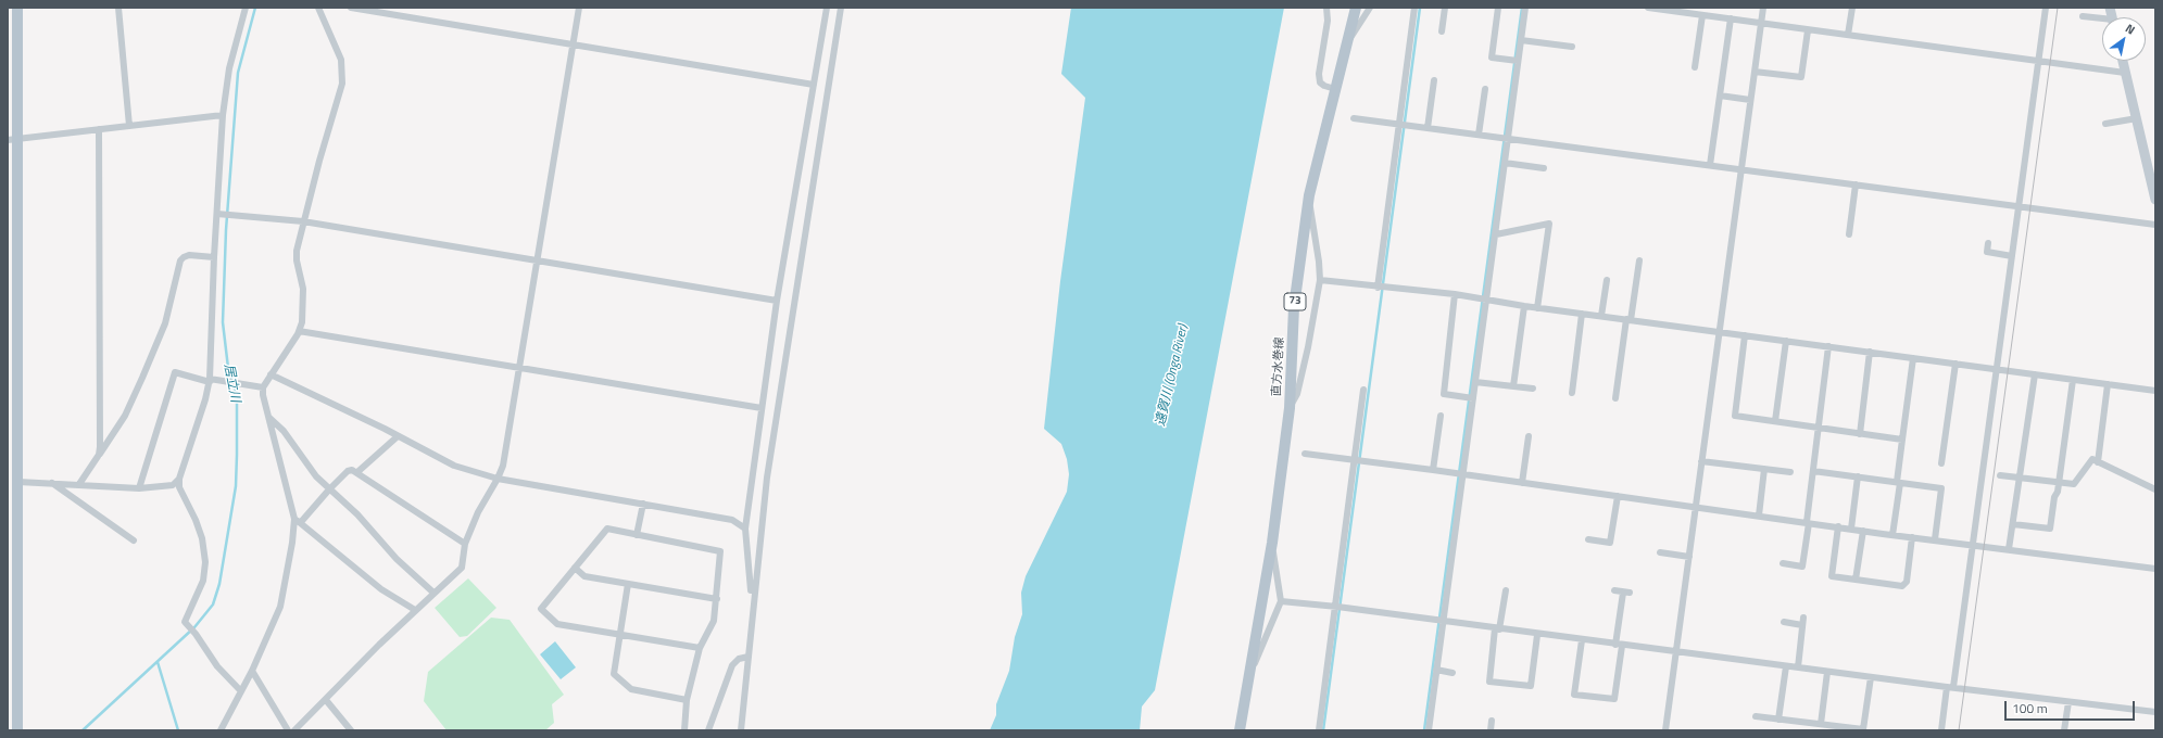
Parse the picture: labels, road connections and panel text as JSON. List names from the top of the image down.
{
  "streets": {
    "main road": ["73", "直方水巻線"]
  },
  "water": ["遠賀川 (Onga River)", "居立川"],
  "scale_bar": "100 m",
  "north": "top right"
}
